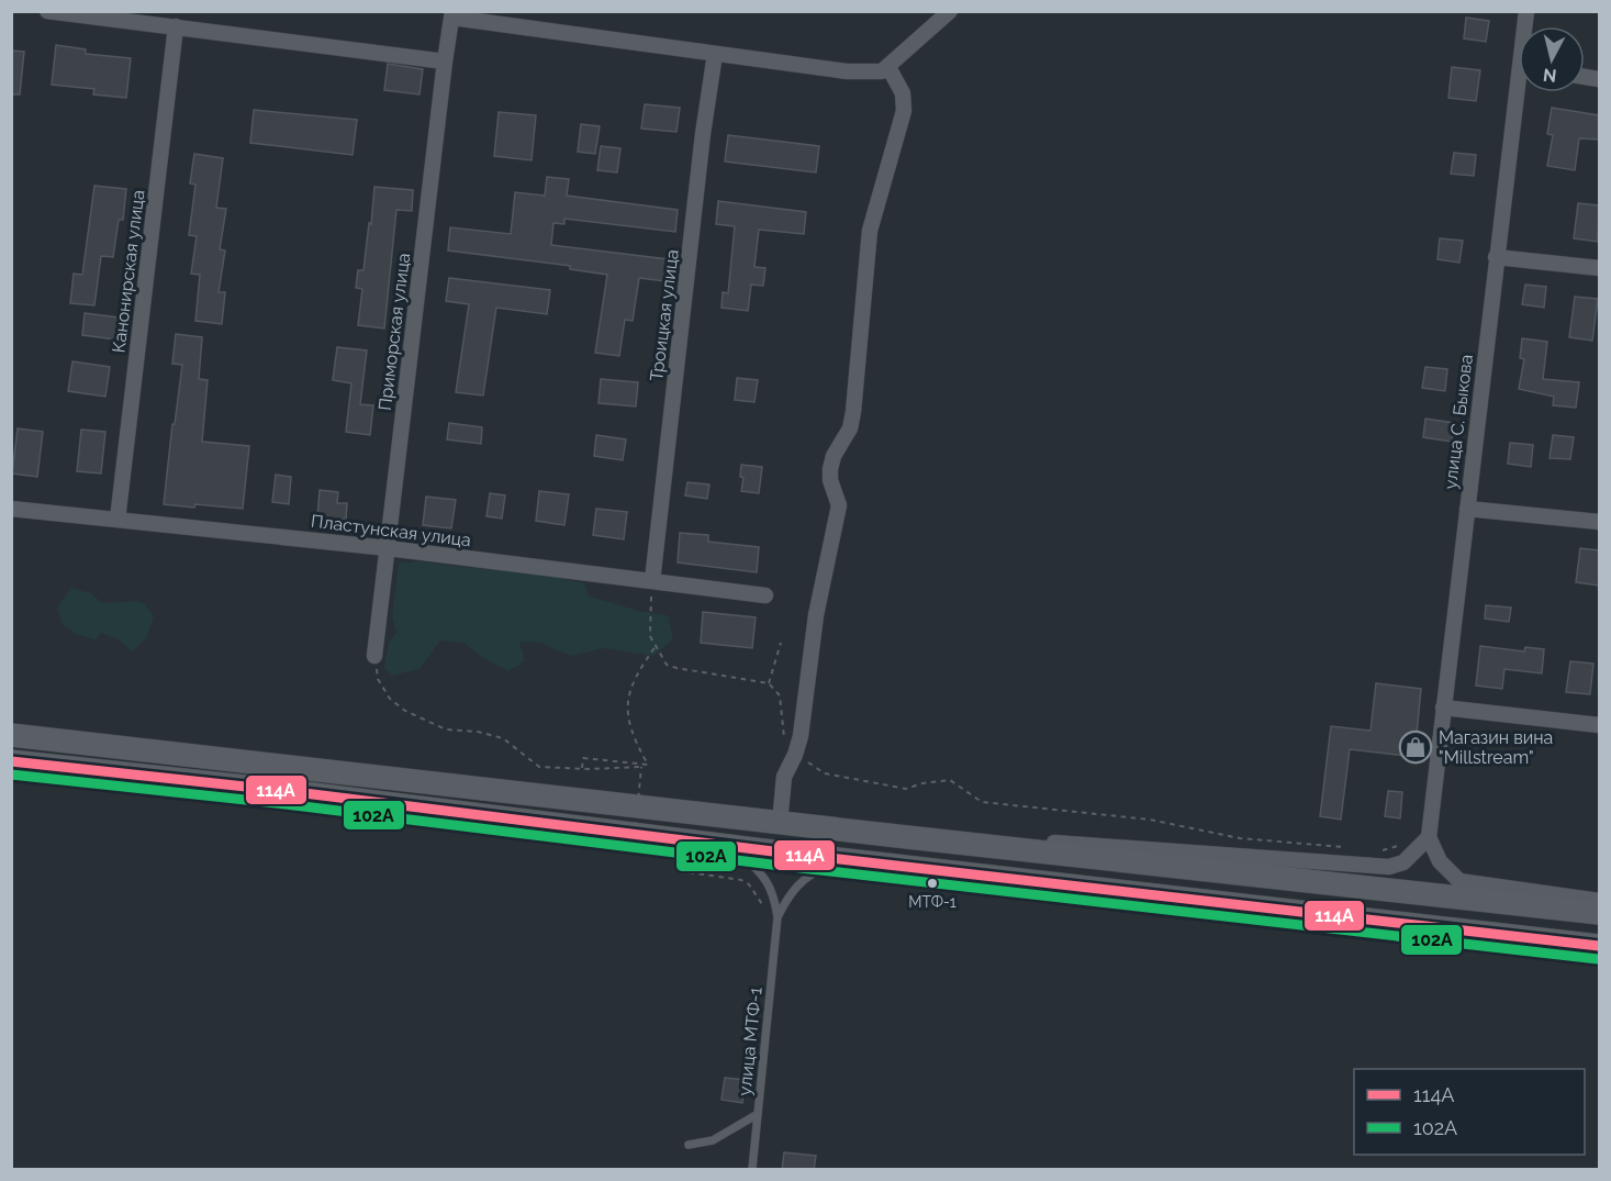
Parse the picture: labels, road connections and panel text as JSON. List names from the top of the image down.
{
  "streets": {
    "street": [
      "Канонирская улица",
      "Троицкая улица",
      "Приморская улица",
      "улица С. Быкова",
      "Пластунская улица"
    ],
    "lane": ["улица МТФ-1"]
  },
  "crossings": [
    ["Канонирская улица", "Пластунская улица"],
    ["Троицкая улица", "Пластунская улица"],
    ["Приморская улица", "Пластунская улица"]
  ],
  "places": {
    "shop": ["Магазин вина \"Millstream\""],
    "other": ["МТФ-1"]
  },
  "lines": ["transit line 114А", "transit line 102А"],
  "legend": ["114А", "102А"],
  "north": "bottom"
}
